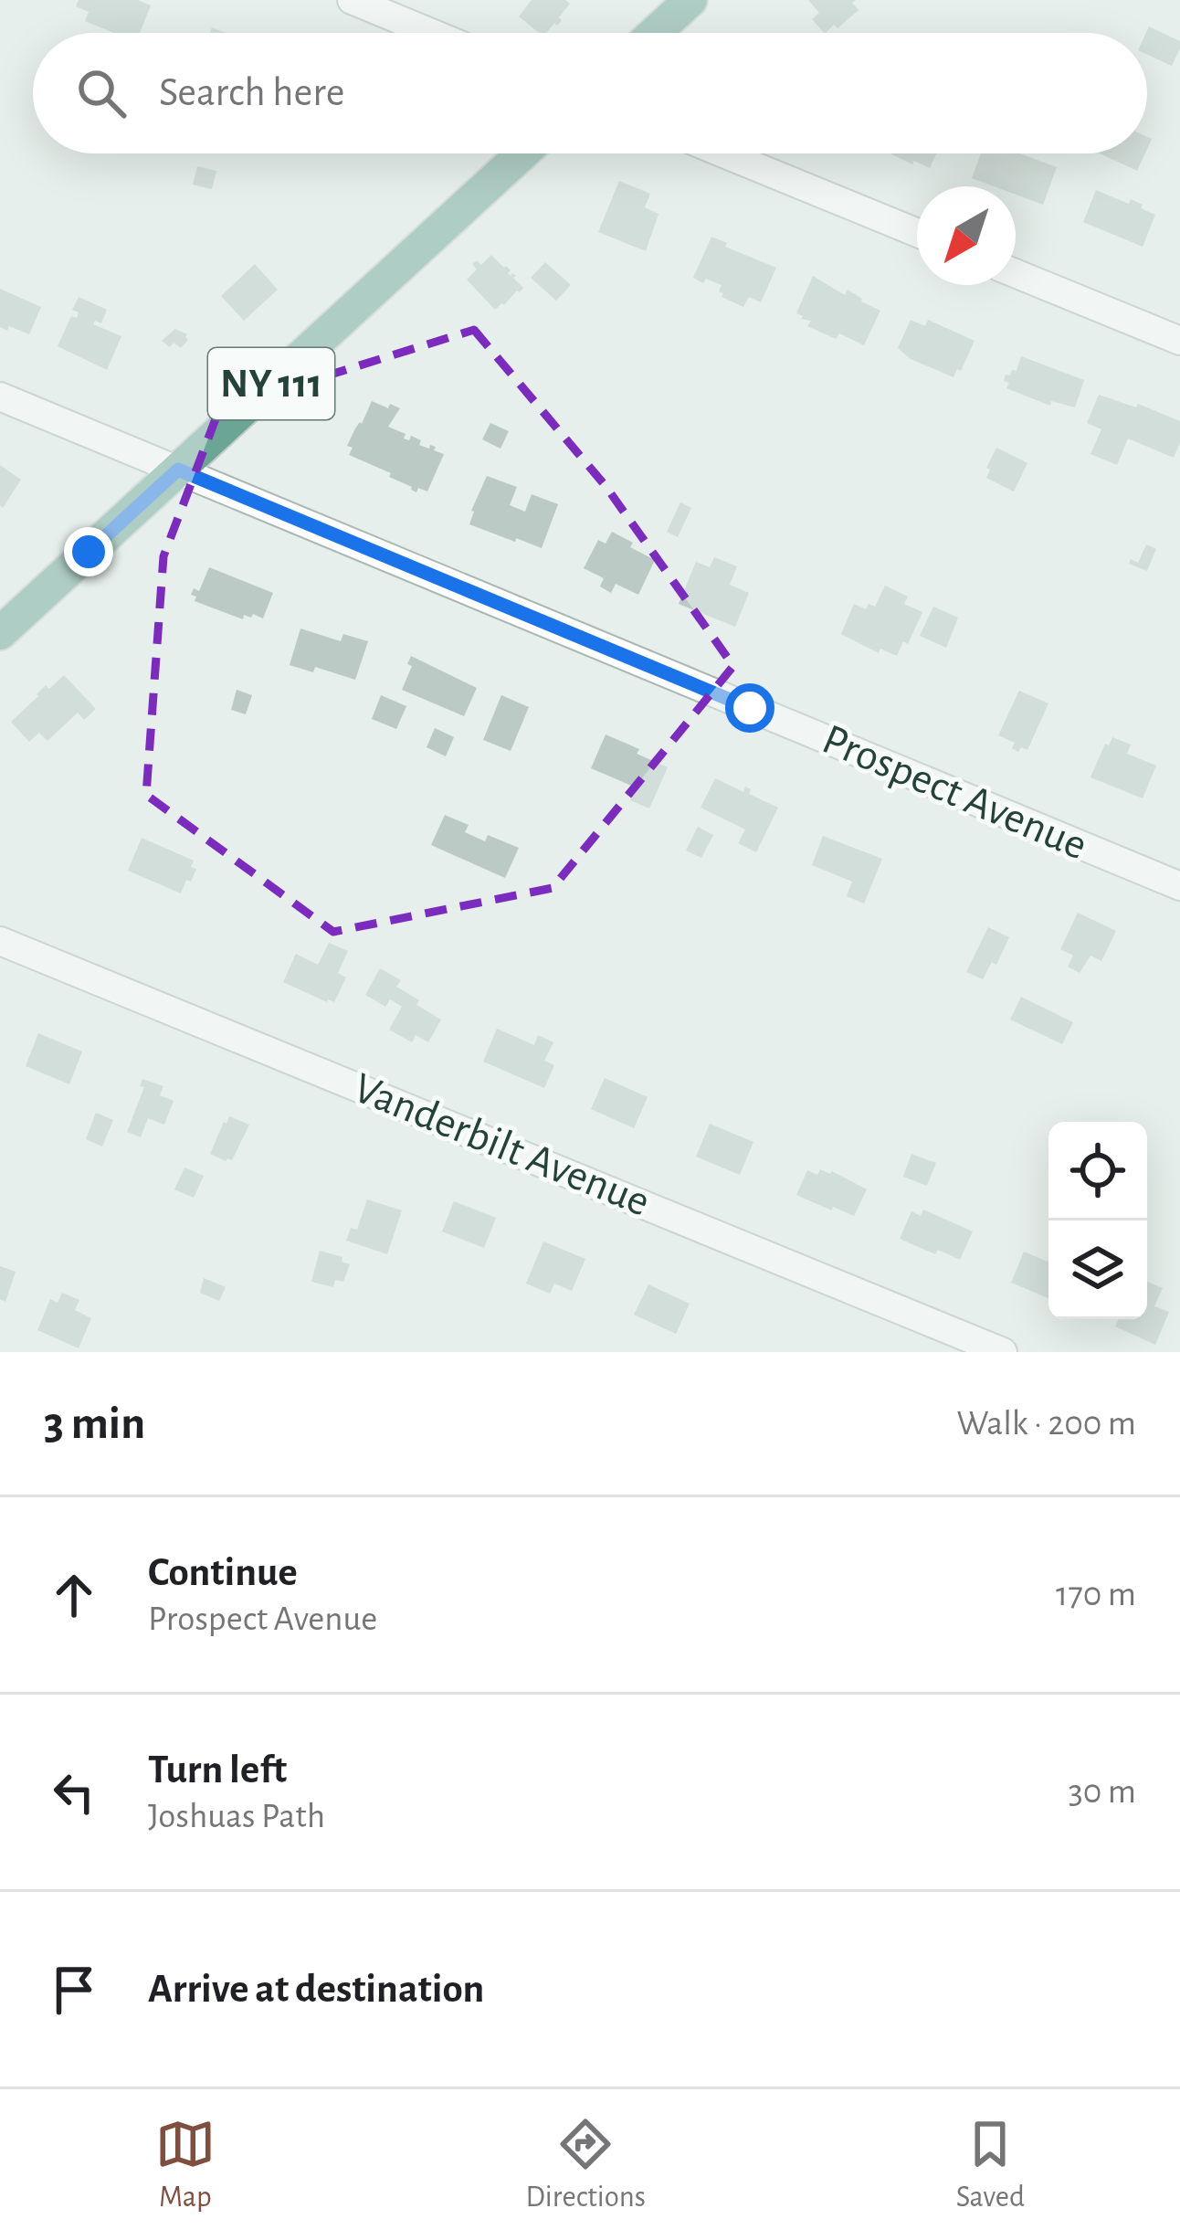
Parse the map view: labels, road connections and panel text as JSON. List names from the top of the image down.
{
  "streets": {
    "main road": ["NY 111"],
    "street": ["Prospect Avenue", "Vanderbilt Avenue"]
  },
  "crossings": [
    ["NY 111", "Prospect Avenue"]
  ],
  "north": "bottom left",
  "page": {
    "search": "Search here",
    "heading": ["3 min", "Walk · 200 m"],
    "list": [
      ["Continue", "Prospect Avenue", "170 m"],
      ["Turn left", "Joshuas Path", "30 m"],
      "Arrive at destination"
    ],
    "nav": ["Map", "Directions", "Saved"]
  }
}
